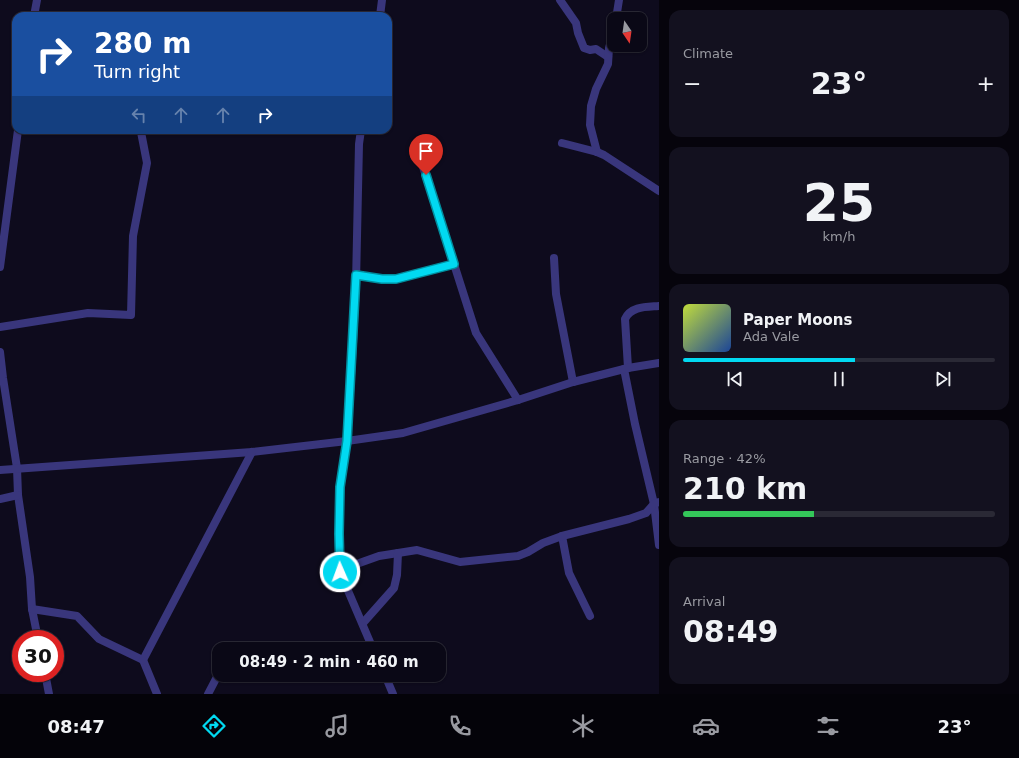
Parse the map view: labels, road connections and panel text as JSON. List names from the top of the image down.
{
  "north": "bottom",
  "page": {
    "tile": [
      "Climate",
      ["25", "km/h"],
      ["Range · 42%", "210 km"],
      ["Arrival", "08:49"]
    ],
    "turn": ["280 m", "Turn right"],
    "heat": ["−", "23°", "+"],
    "song": ["Paper Moons", "Ada Vale"],
    "limit": "30",
    "trip": "08:49 · 2 min · 460 m",
    "tabs": ["08:47", "23°"]
  }
}
